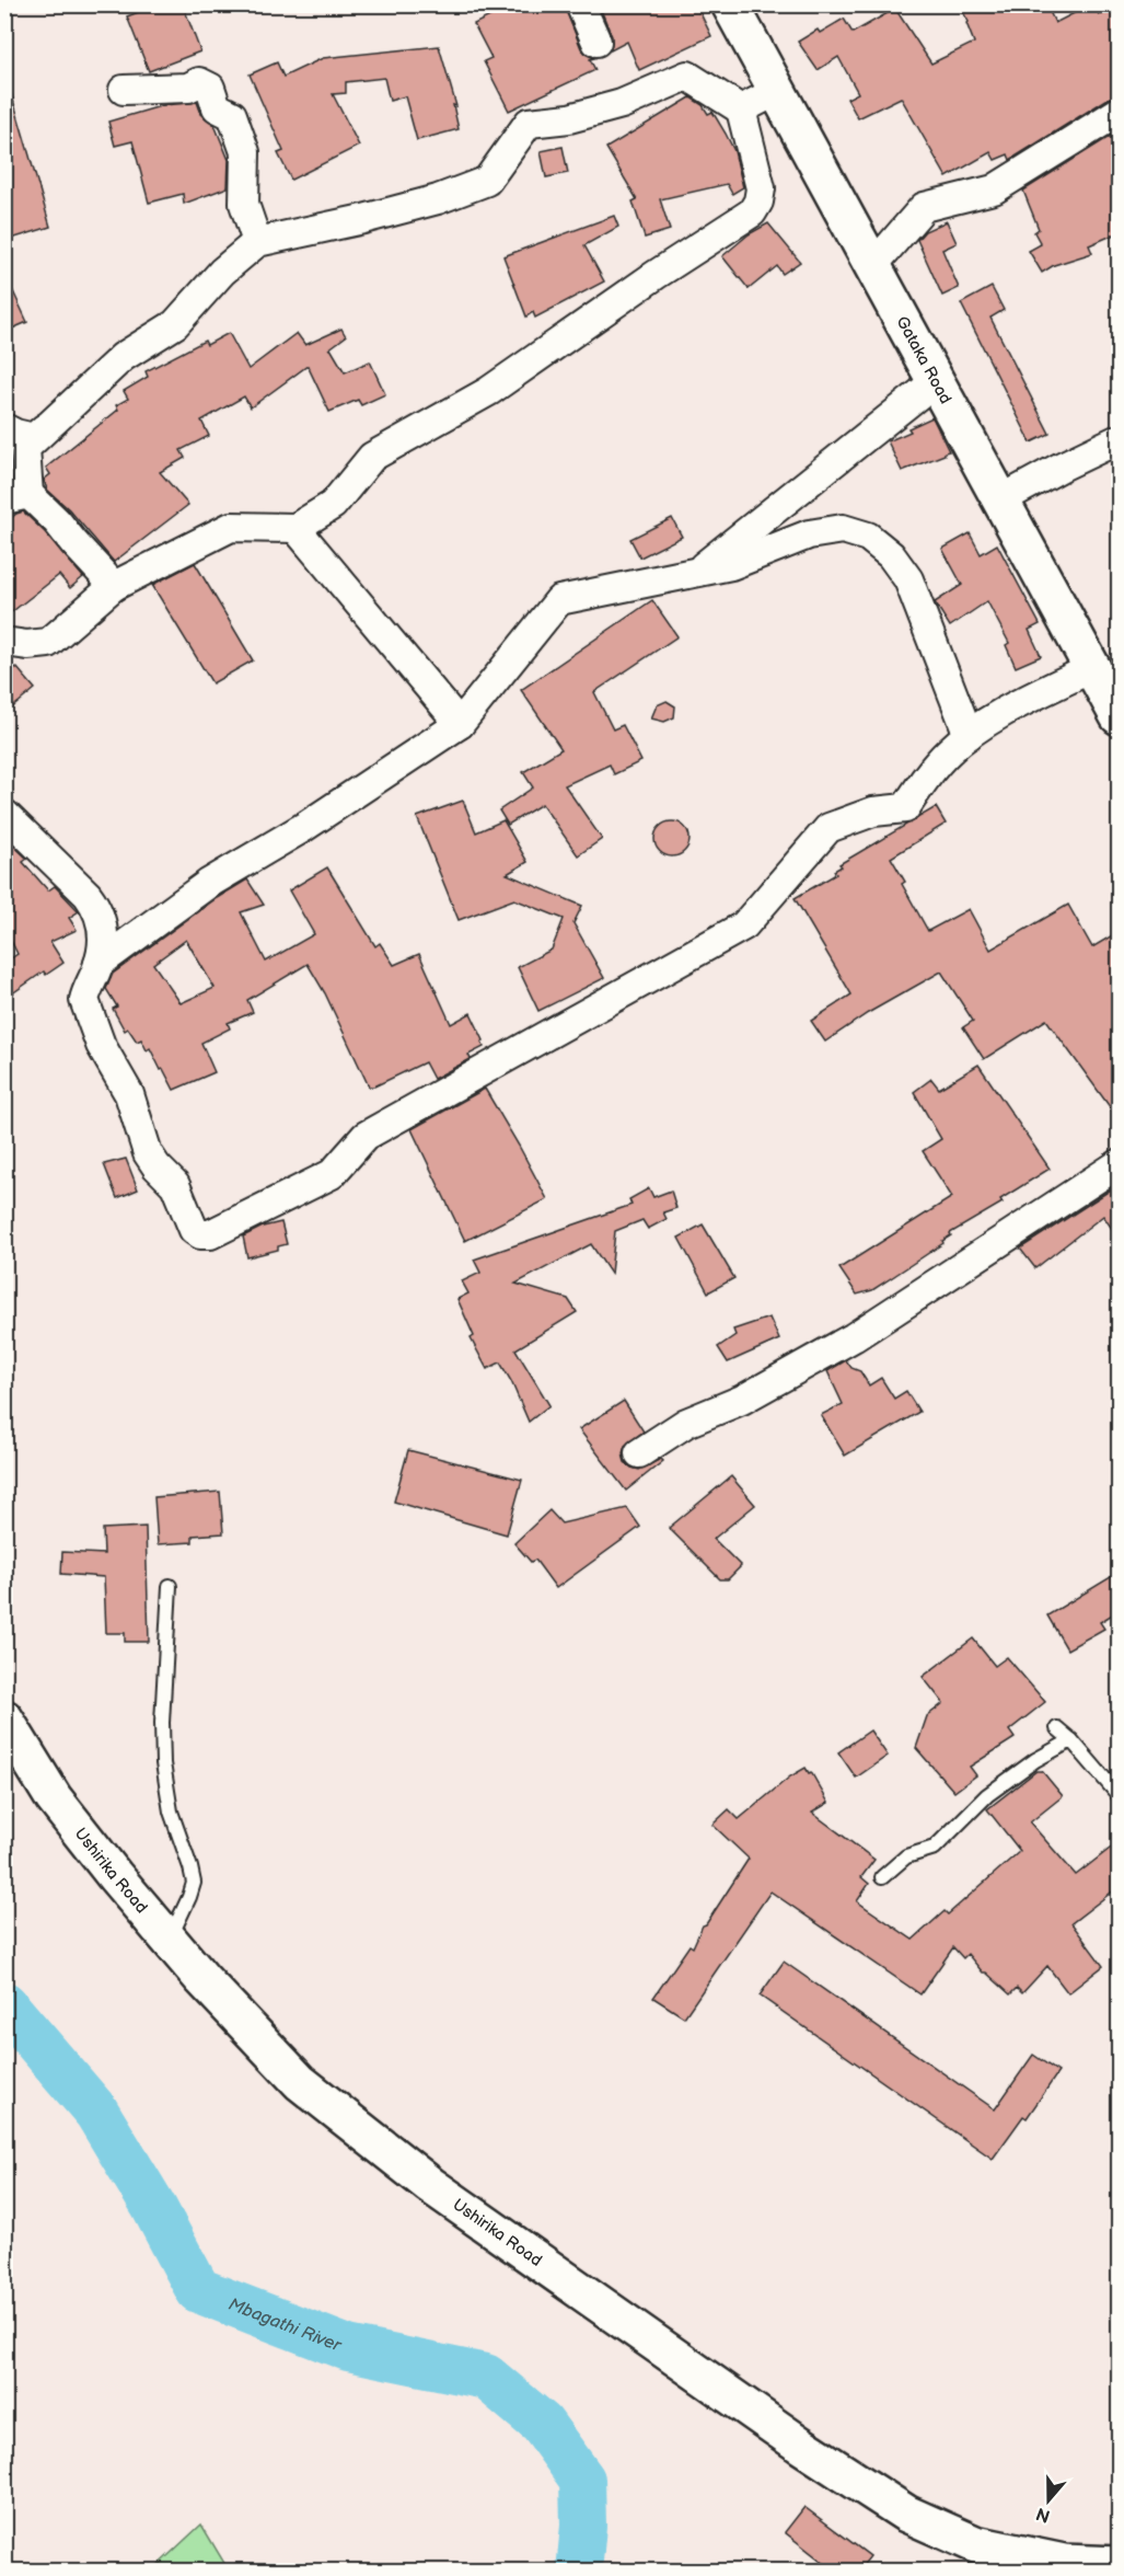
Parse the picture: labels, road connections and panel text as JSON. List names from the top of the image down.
{
  "streets": {
    "street": ["Gataka Road", "Ushirika Road"]
  },
  "water": ["Mbagathi River"],
  "north": "bottom"
}
